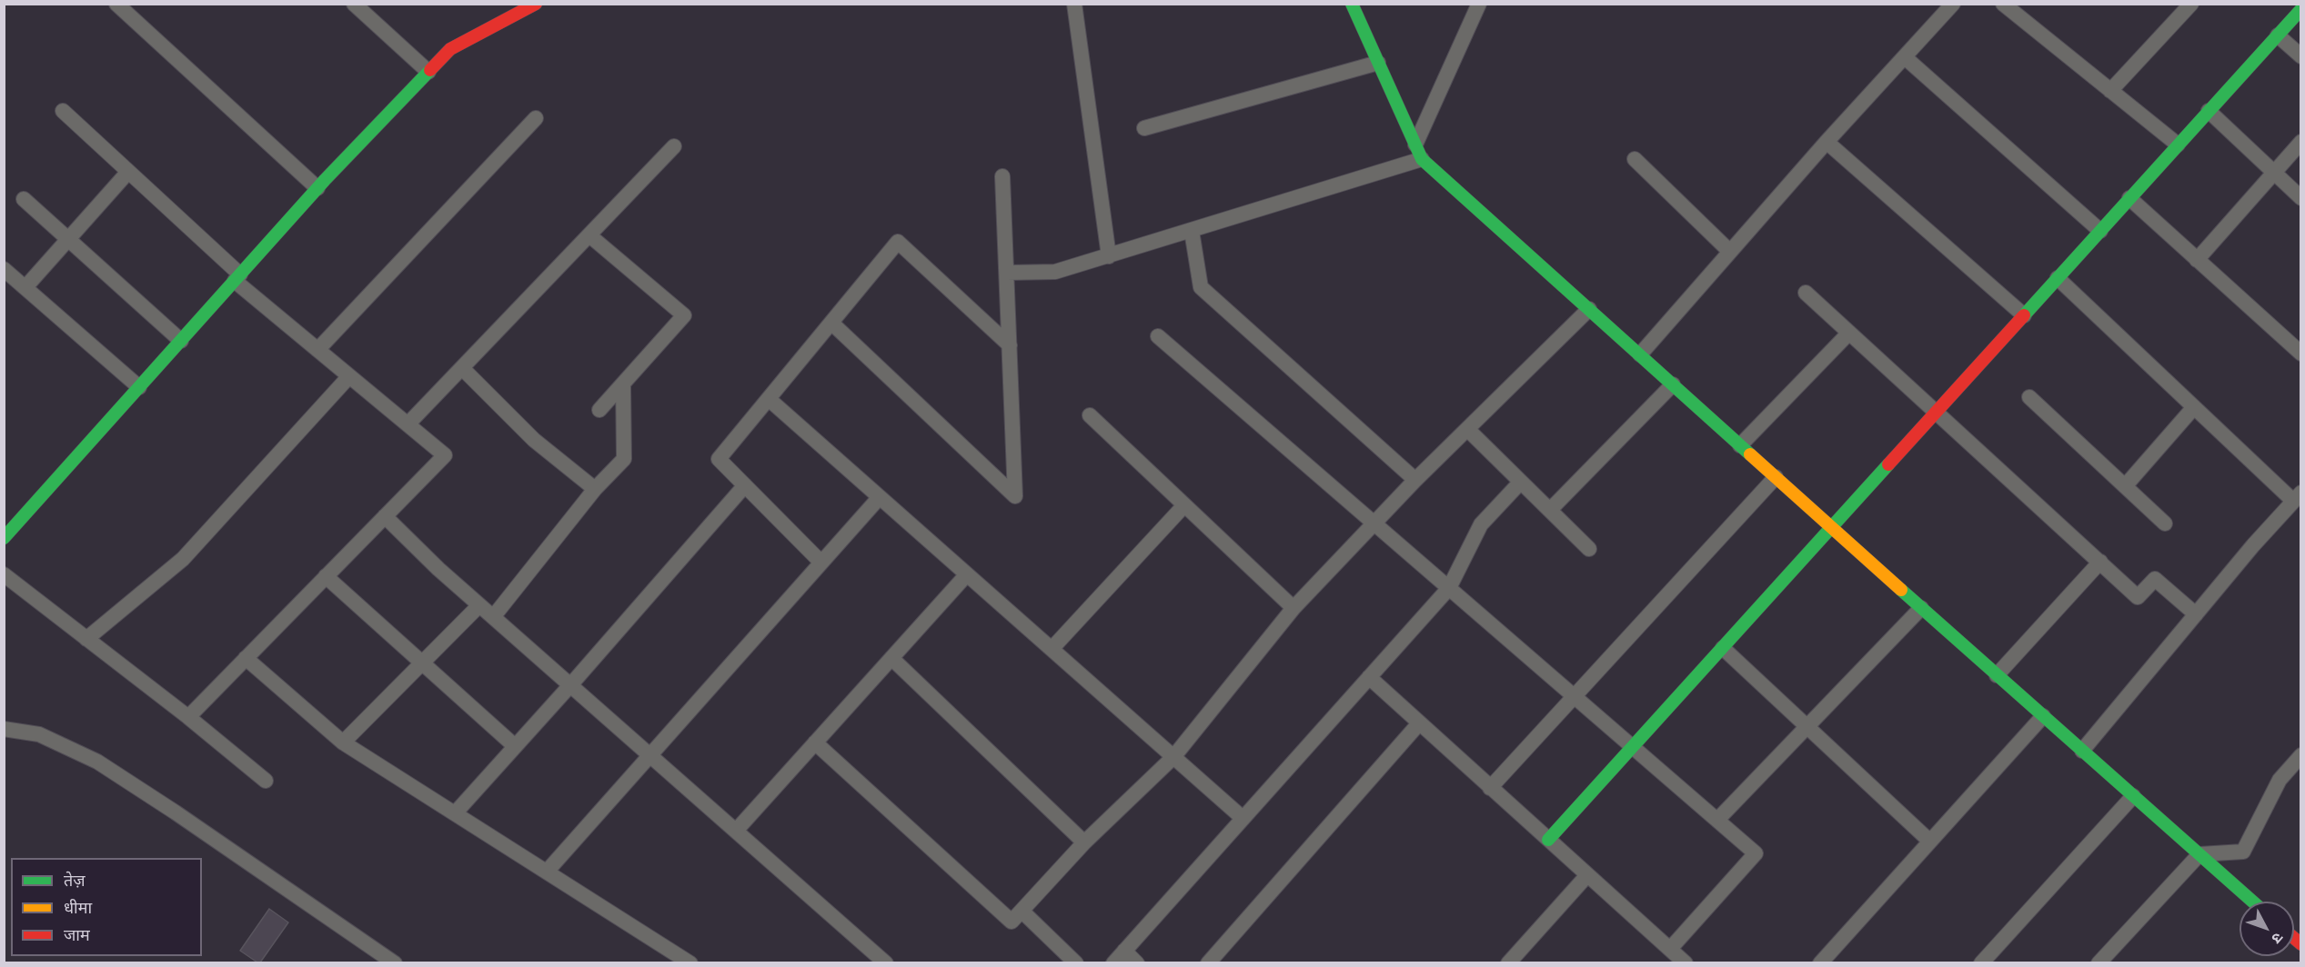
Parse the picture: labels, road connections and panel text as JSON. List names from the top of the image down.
{
  "legend": ["तेज़", "धीमा", "जाम"],
  "north": "bottom right"
}
